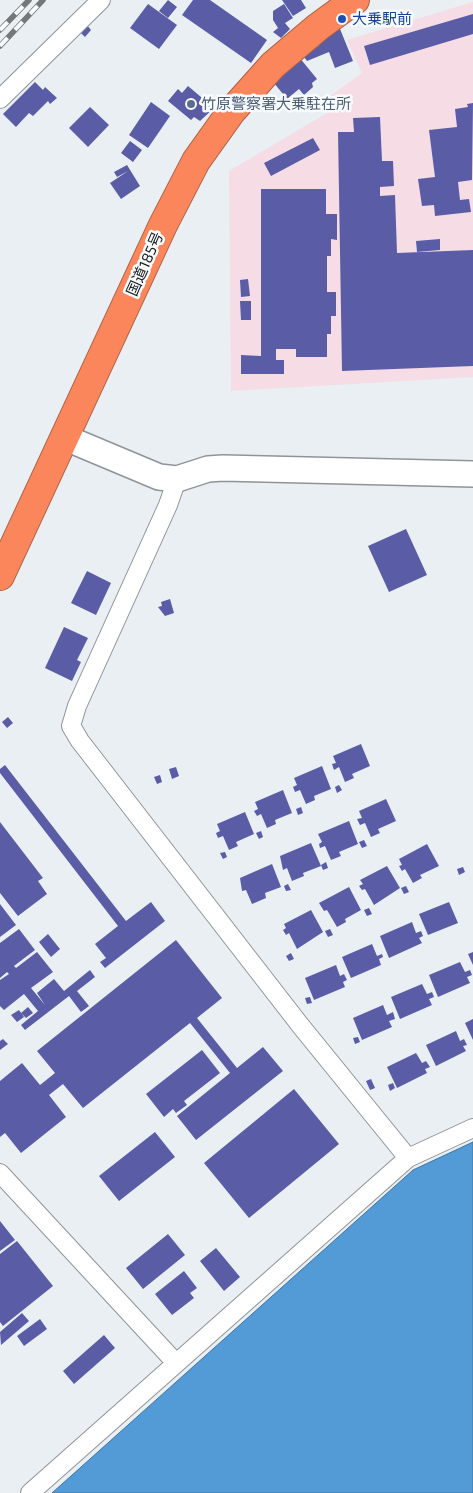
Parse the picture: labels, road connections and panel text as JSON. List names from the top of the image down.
{
  "streets": {
    "highway": ["国道185号"]
  },
  "places": ["大乗駅前", "竹原警察署大乗駐在所"]
}
